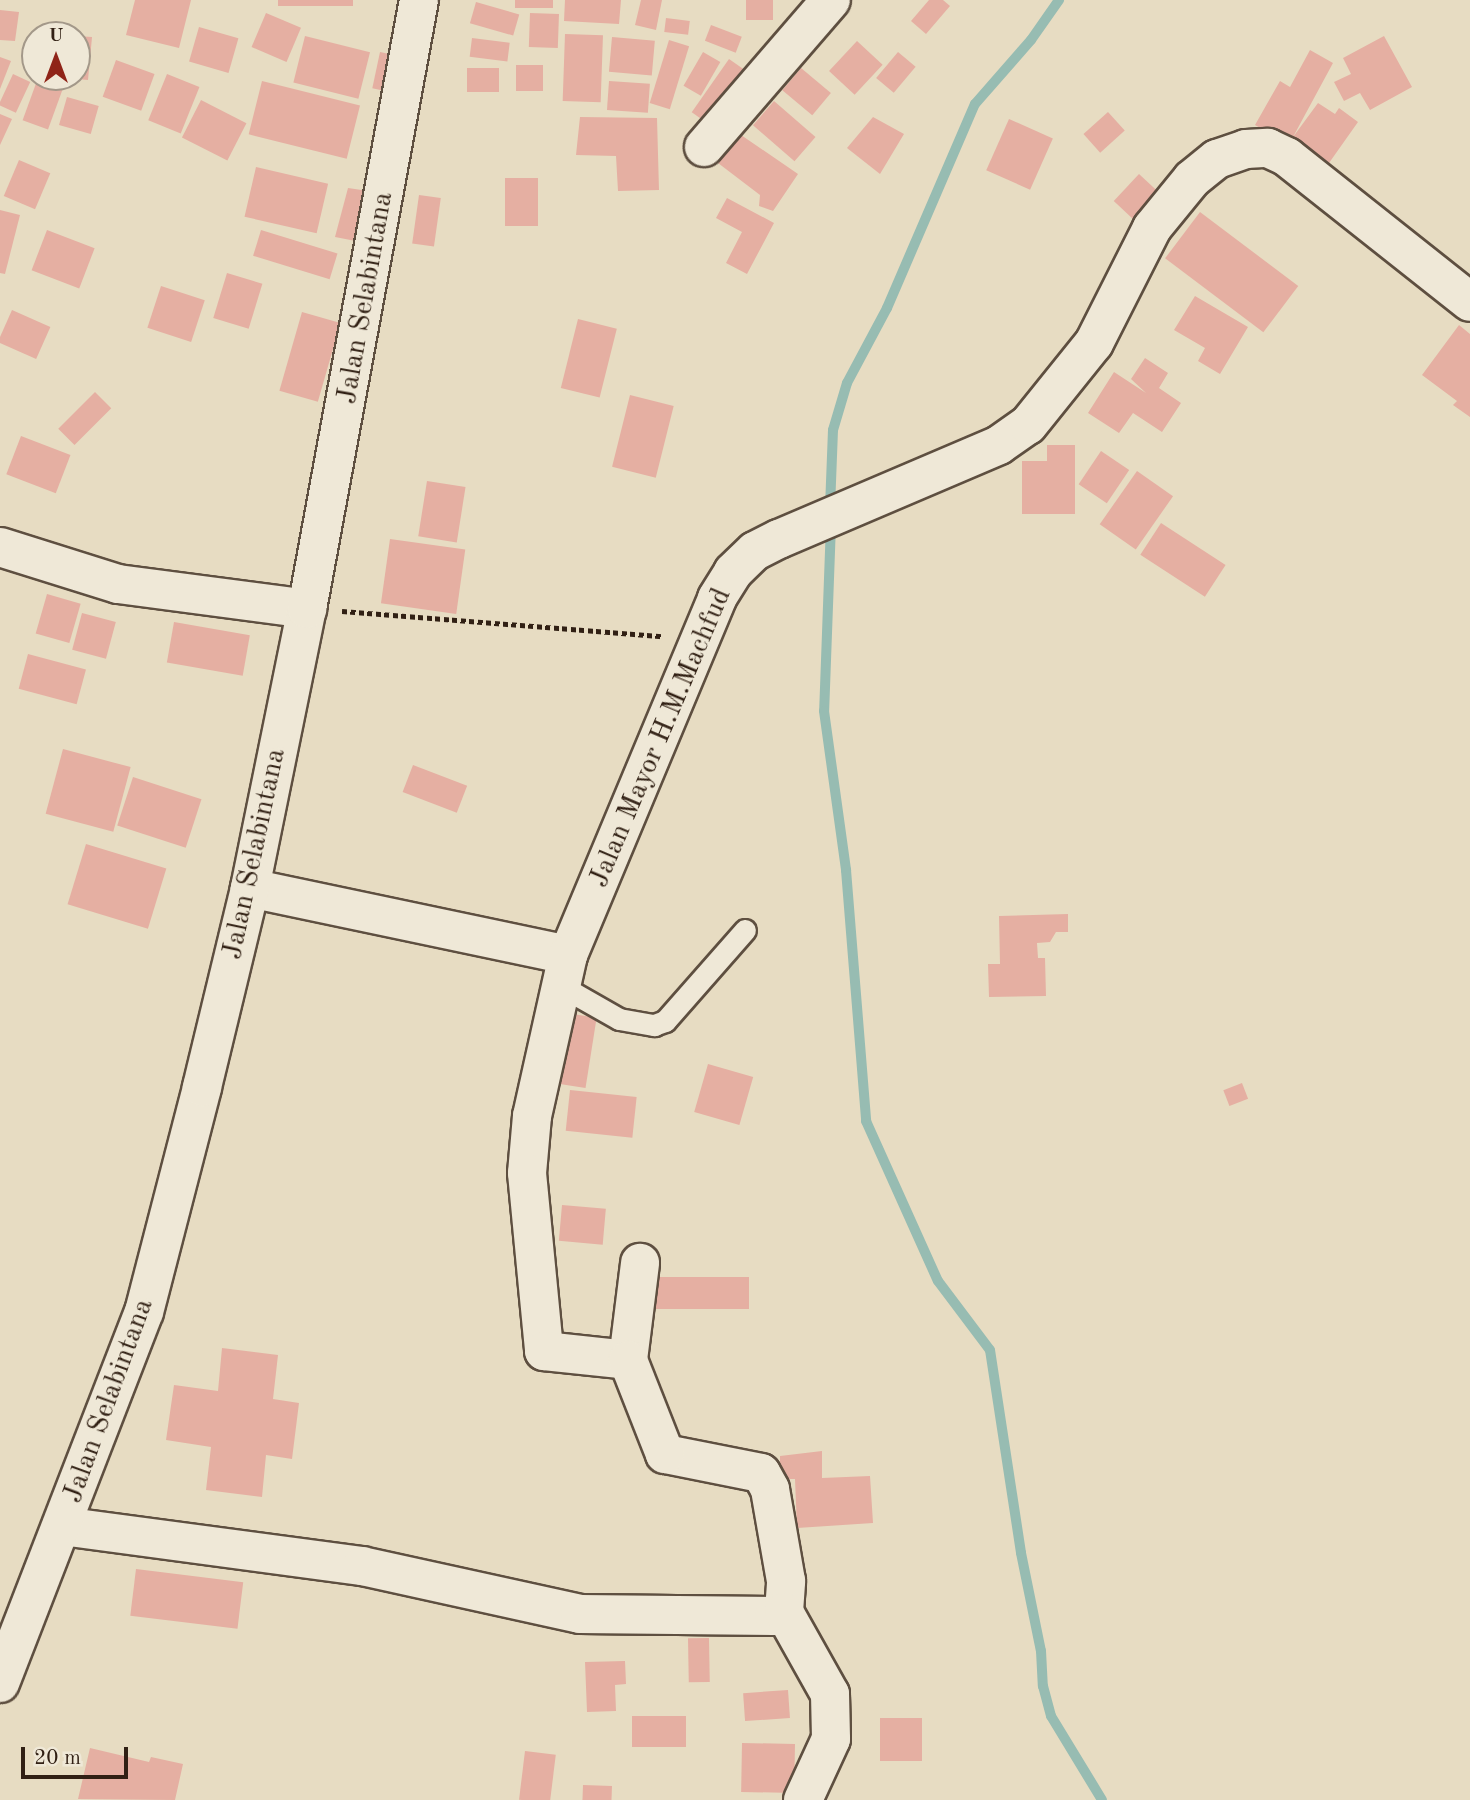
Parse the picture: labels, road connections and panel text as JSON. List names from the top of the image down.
{
  "streets": {
    "street": ["Jalan Selabintana", "Jalan Mayor H.M.Machfud"]
  },
  "scale_bar": "20 m",
  "north": "top"
}
